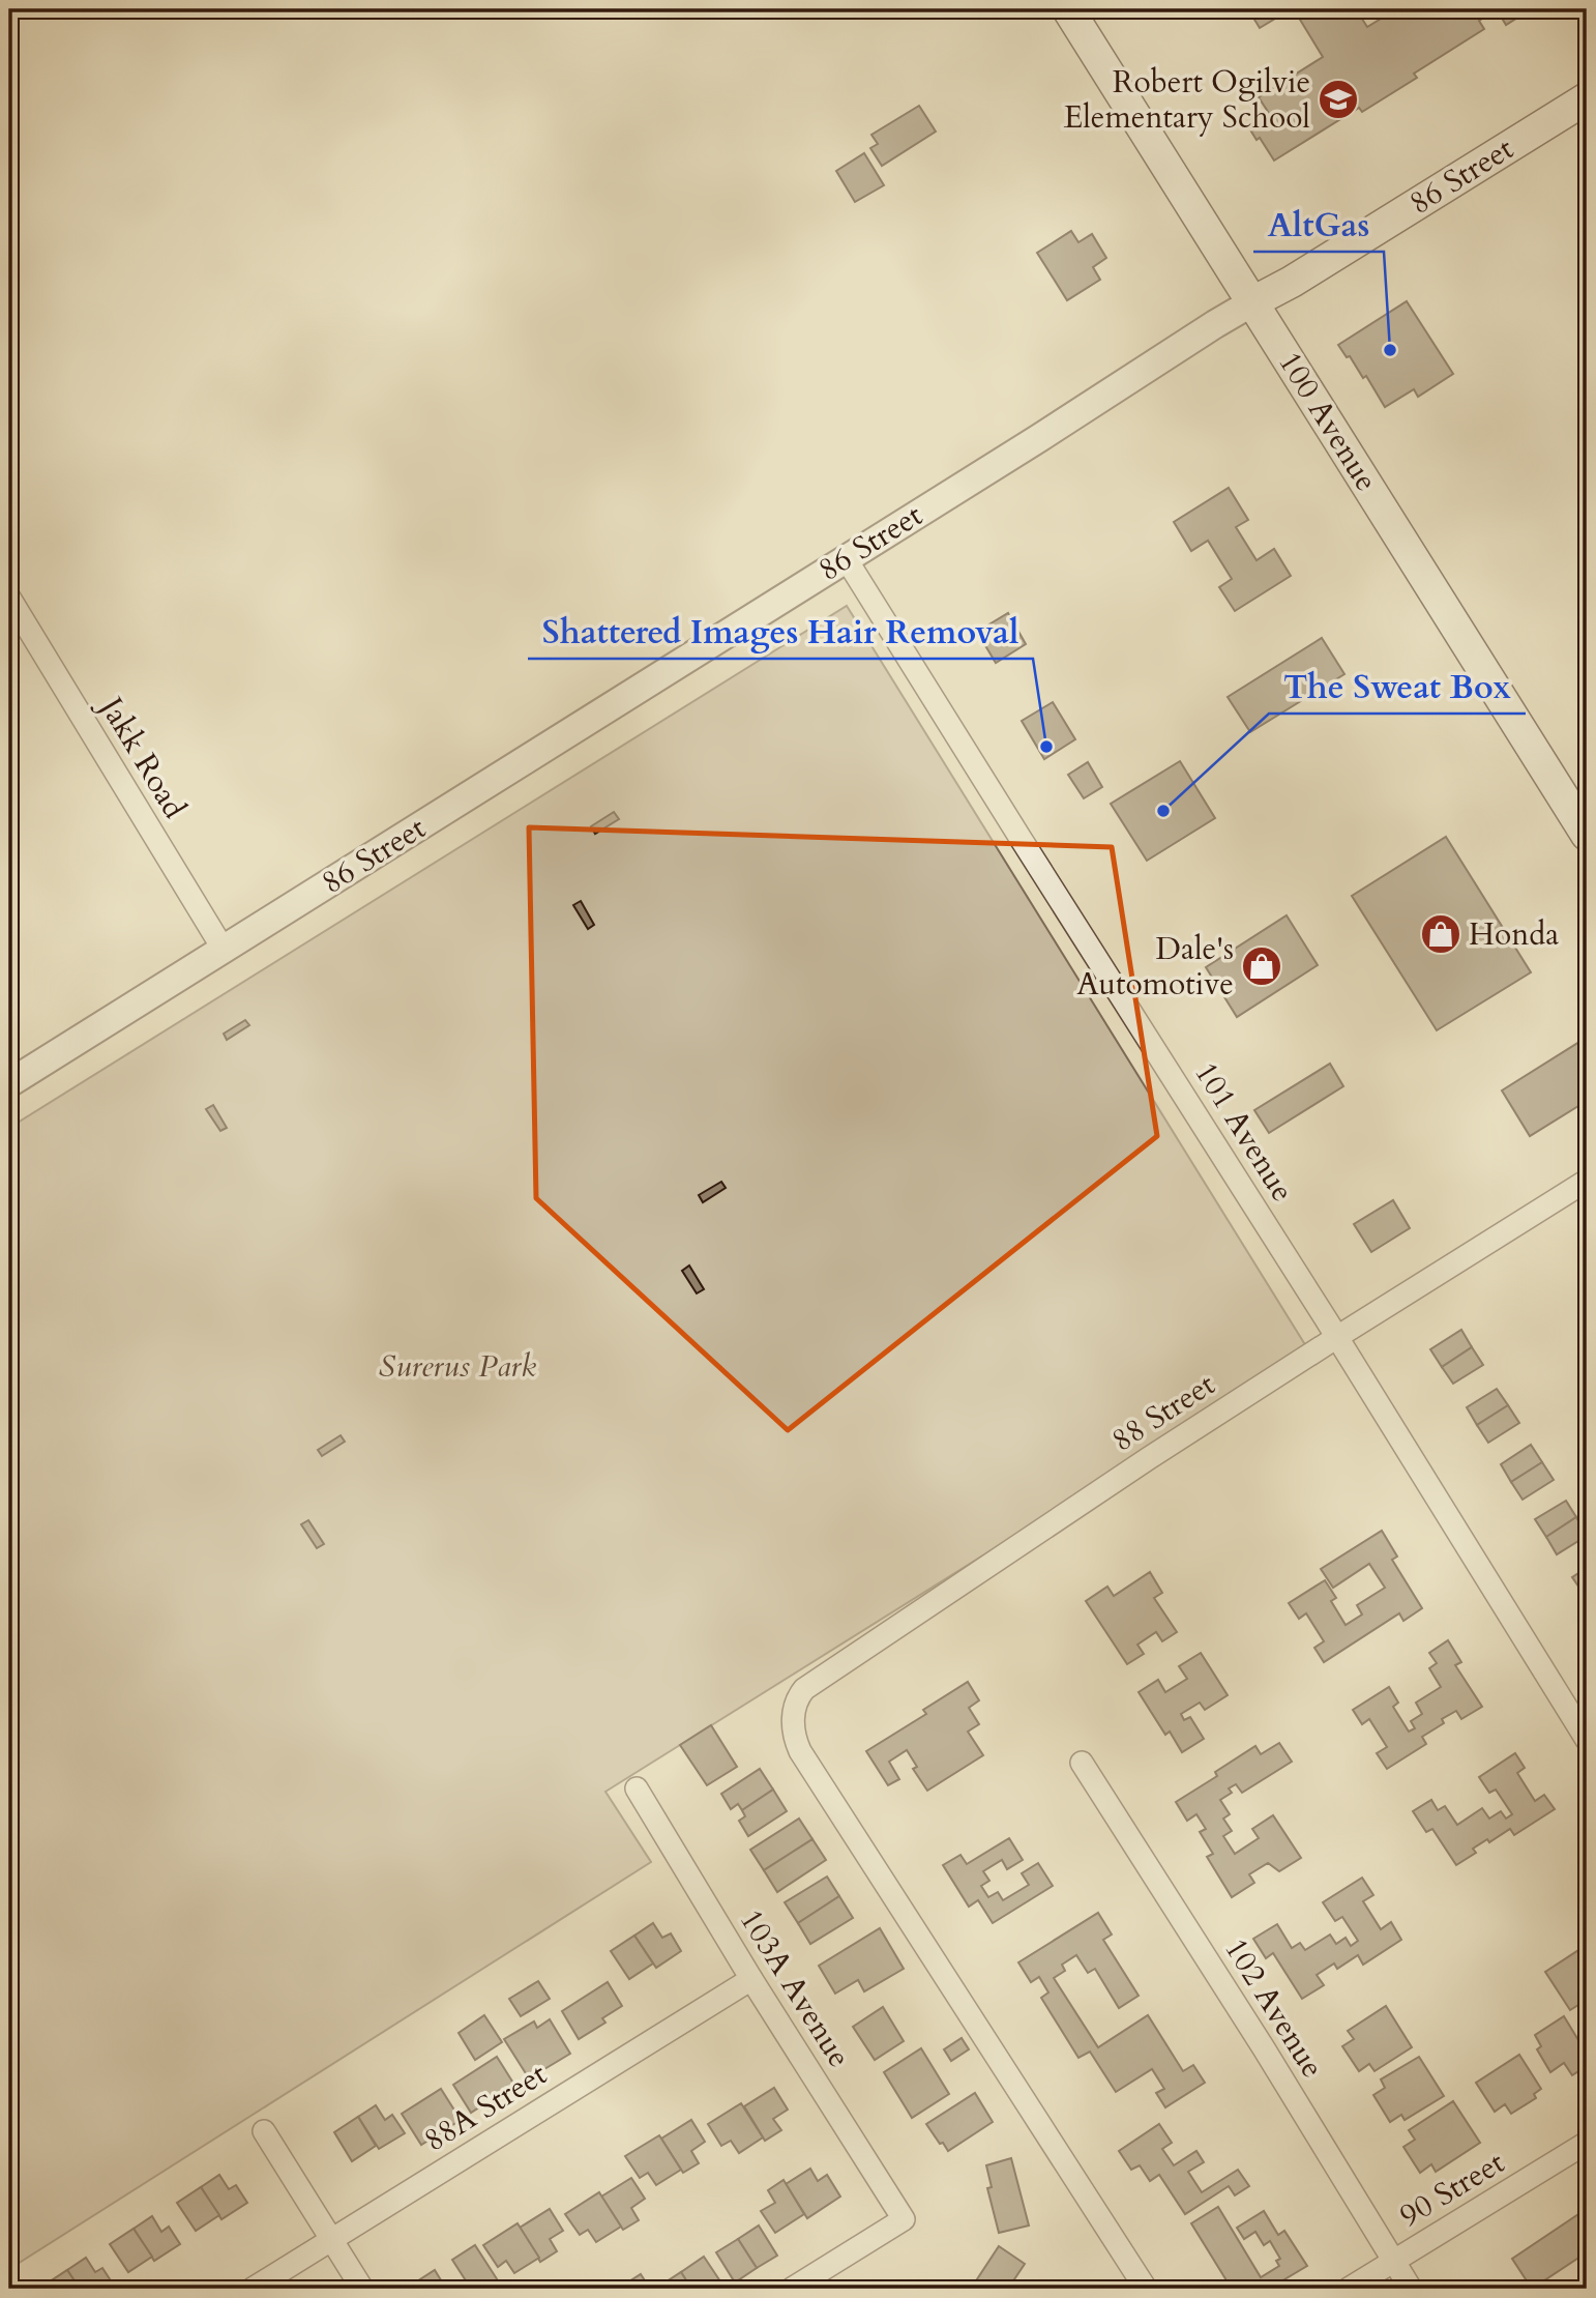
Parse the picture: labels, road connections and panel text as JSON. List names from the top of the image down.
{
  "streets": {
    "main road": ["86 Street", "100 Avenue"],
    "street": [
      "Jakk Road",
      "101 Avenue",
      "88 Street",
      "103A Avenue",
      "102 Avenue",
      "88A Street",
      "90 Street"
    ]
  },
  "crossings": [
    ["86 Street", "100 Avenue"],
    ["86 Street", "Jakk Road"],
    ["86 Street", "101 Avenue"],
    ["101 Avenue", "88 Street"],
    ["103A Avenue", "88A Street"],
    ["102 Avenue", "90 Street"]
  ],
  "parks": ["Surerus Park"],
  "places": {
    "school or university": ["Robert Ogilvie Elementary School"],
    "other": ["AltGas", "Shattered Images Hair Removal", "The Sweat Box"],
    "shop": ["Honda", "Dale's Automotive"]
  }
}
